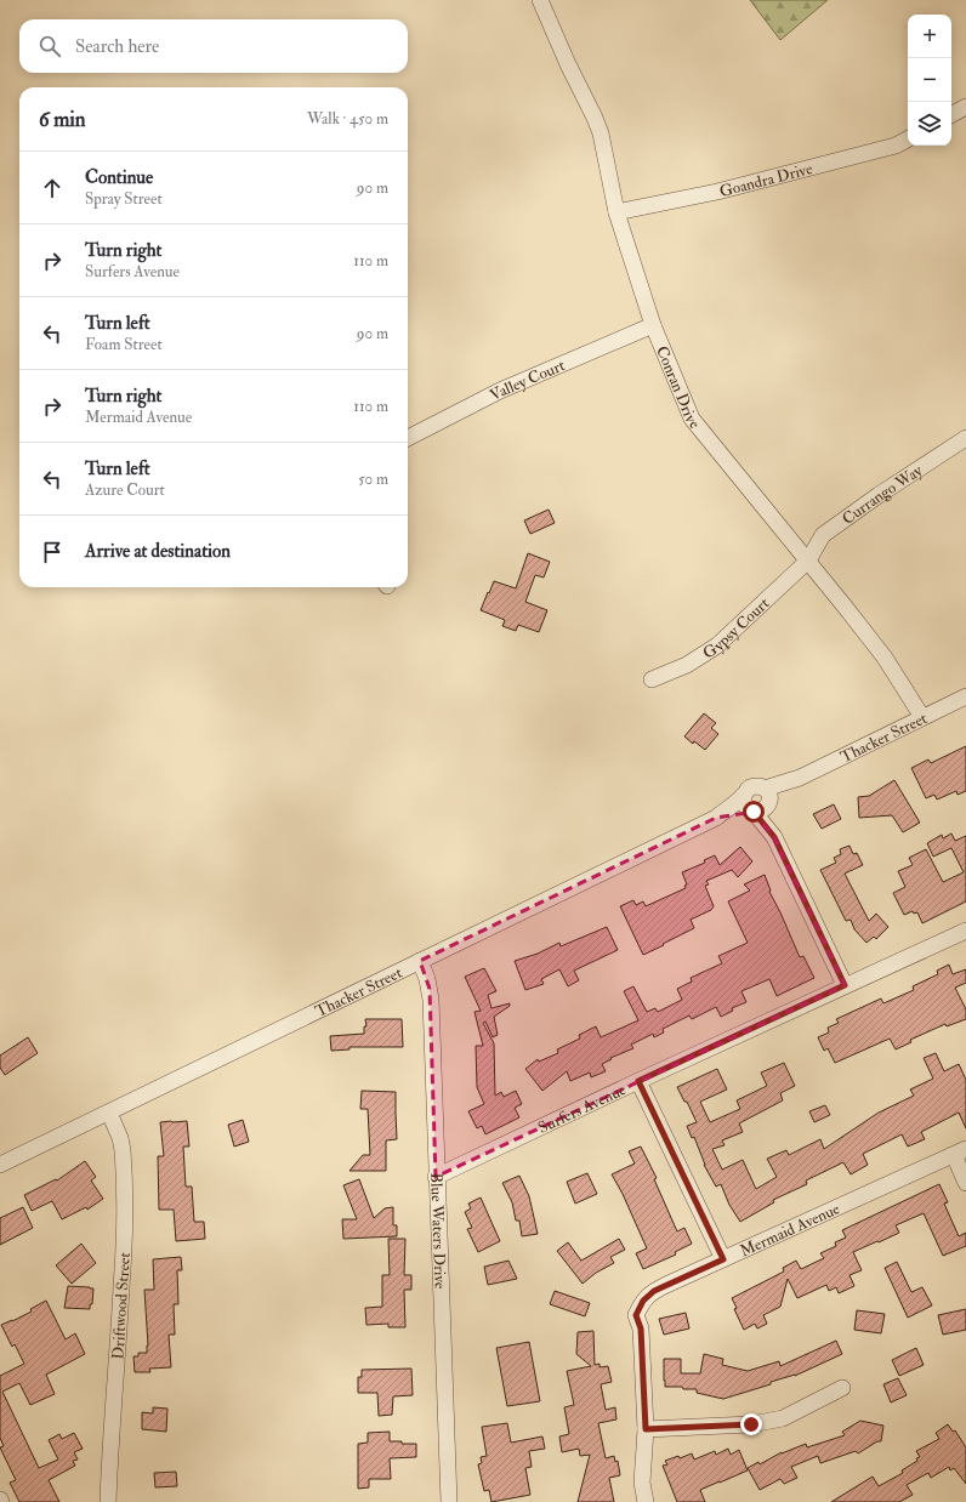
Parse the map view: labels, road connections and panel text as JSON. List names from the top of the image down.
{
  "streets": {
    "street": [
      "Goandra Drive",
      "Valley Court",
      "Conran Drive",
      "Currango Way",
      "Gypsy Court",
      "Thacker Street",
      "Surfers Avenue",
      "Mermaid Avenue",
      "Blue Waters Drive",
      "Driftwood Street"
    ]
  },
  "crossings": [
    ["Goandra Drive", "Conran Drive"],
    ["Valley Court", "Conran Drive"],
    ["Conran Drive", "Currango Way"],
    ["Conran Drive", "Gypsy Court"],
    ["Conran Drive", "Thacker Street"],
    ["Currango Way", "Gypsy Court"],
    ["Thacker Street", "Blue Waters Drive"],
    ["Thacker Street", "Driftwood Street"],
    ["Surfers Avenue", "Blue Waters Drive"]
  ],
  "page": {
    "map_buttons": ["+", "−"],
    "search": "Search here",
    "heading": ["6 min", "Walk · 450 m"],
    "list": [
      ["Continue", "Spray Street", "90 m"],
      ["Turn right", "Surfers Avenue", "110 m"],
      ["Turn left", "Foam Street", "90 m"],
      ["Turn right", "Mermaid Avenue", "110 m"],
      ["Turn left", "Azure Court", "50 m"],
      "Arrive at destination"
    ]
  }
}
